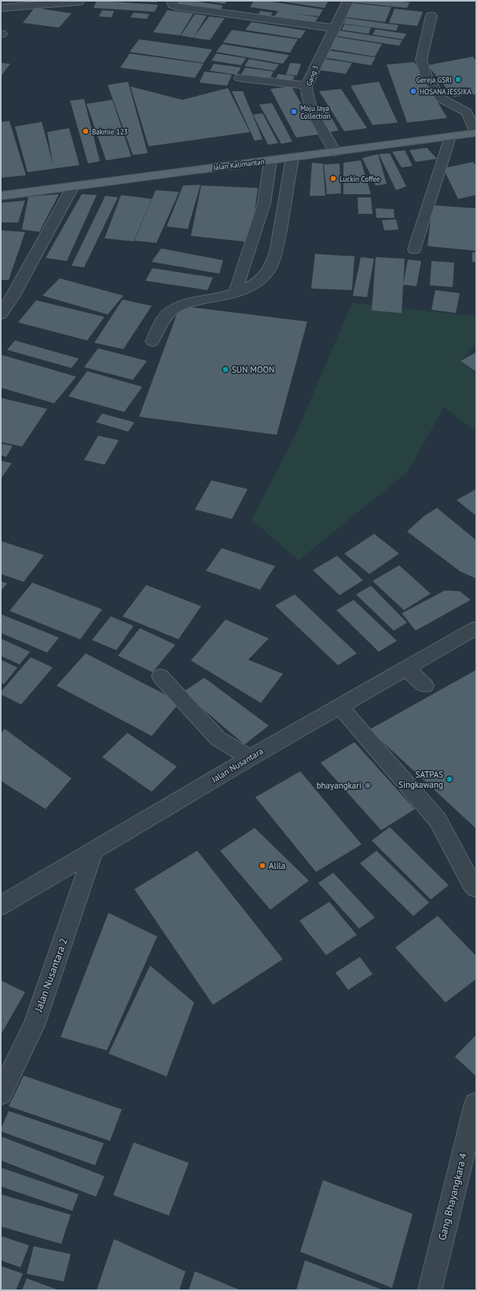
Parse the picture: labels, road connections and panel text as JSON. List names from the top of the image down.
{
  "streets": {
    "main road": ["Jalan Kalimantan"],
    "street": [
      "Gang 3",
      "Jalan Nusantara",
      "Jalan Nusantara 2",
      "Gang Bhayangkara 4"
    ]
  },
  "crossings": [
    ["Gang 3", "Jalan Kalimantan"],
    ["Jalan Nusantara", "Jalan Nusantara 2"]
  ],
  "places": [
    "Gereja GSRI",
    "HOSANA JESSIKA",
    "Maju Jaya Collection",
    "Bakmie 123",
    "Luckin Coffee",
    "SUN MOON",
    "SATPAS Singkawang",
    "bhayangkari",
    "Alila"
  ]
}
